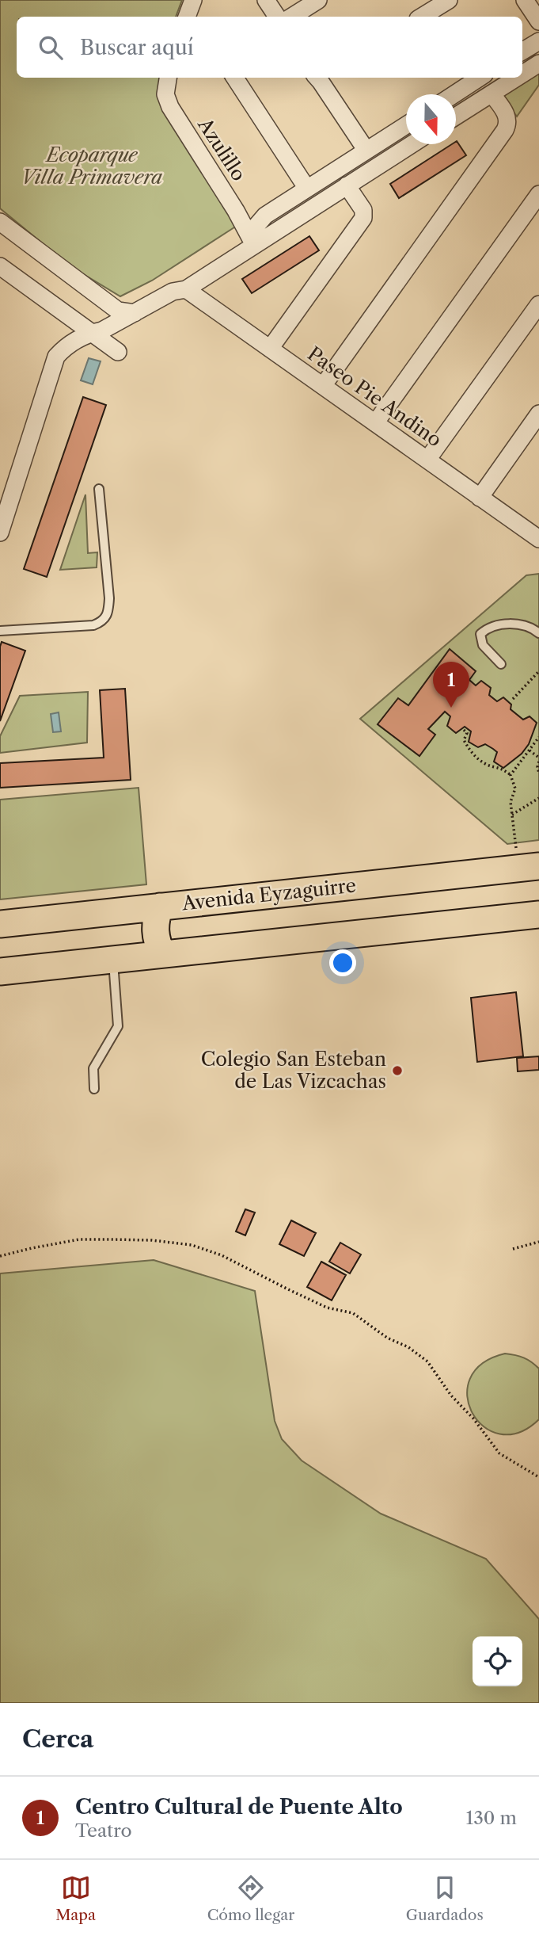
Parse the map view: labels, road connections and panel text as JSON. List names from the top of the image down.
{
  "streets": {
    "main road": ["Avenida Eyzaguirre"],
    "street": ["Azulillo", "Paseo Pie Andino"]
  },
  "parks": ["Ecoparque Villa Primavera"],
  "places": ["Colegio San Esteban de Las Vizcachas"],
  "north": "bottom",
  "page": {
    "search": "Buscar aquí",
    "pins": "1",
    "heading": "Cerca",
    "list": [
      {
        "mark": "1",
        "name": "Centro Cultural de Puente Alto",
        "note": "Teatro",
        "value": "130 m"
      }
    ],
    "nav": ["Mapa", "Cómo llegar", "Guardados"]
  }
}
